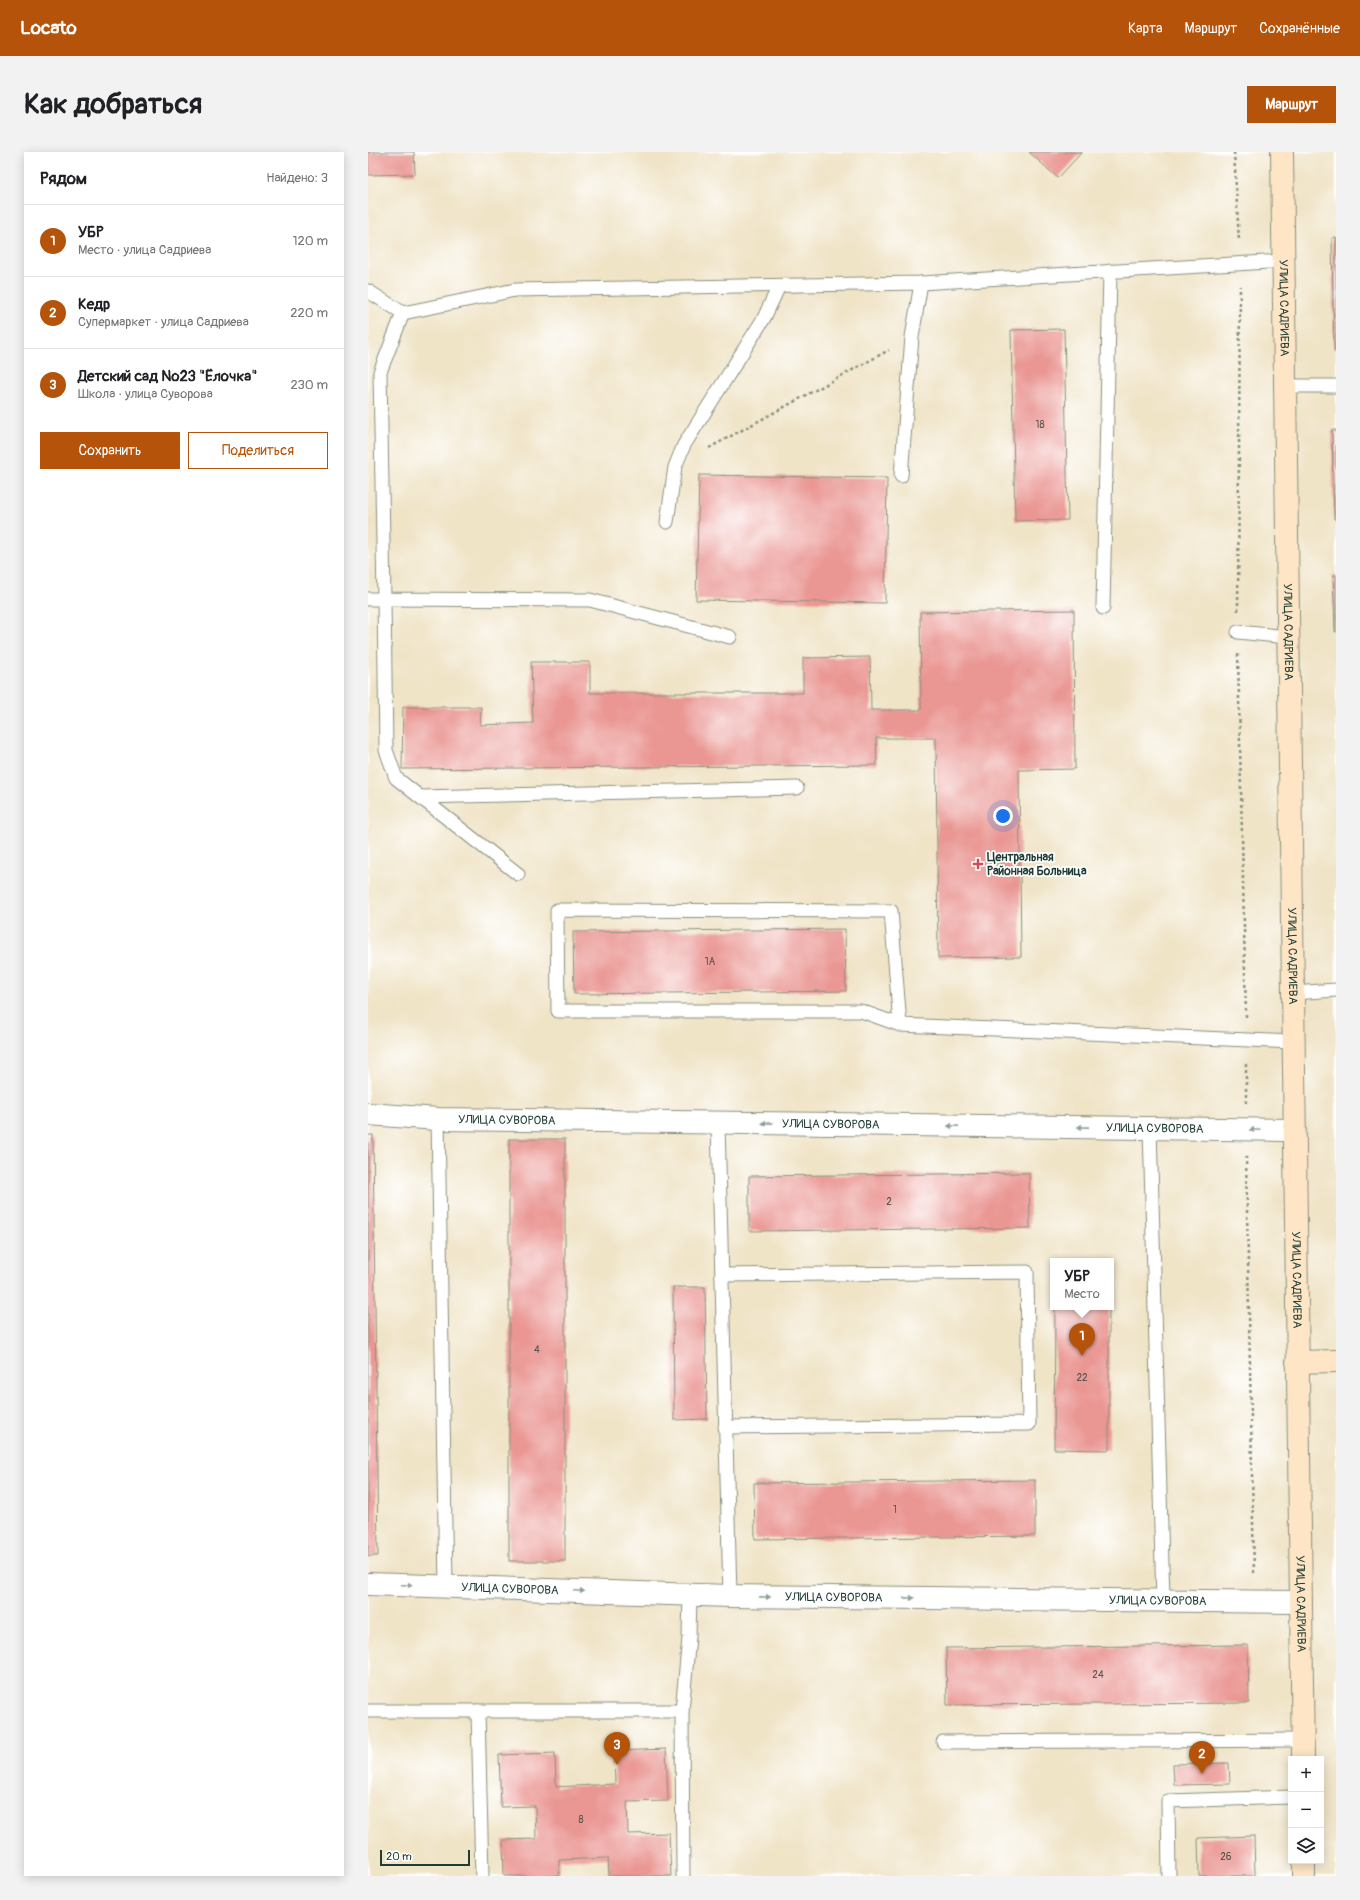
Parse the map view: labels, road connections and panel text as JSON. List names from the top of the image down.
{
  "streets": {
    "street": ["УЛИЦА САДРИЕВА", "УЛИЦА СУВОРОВА"]
  },
  "crossings": [
    ["УЛИЦА САДРИЕВА", "УЛИЦА СУВОРОВА"]
  ],
  "places": {
    "health": ["Центральная Районная Больница"]
  },
  "house_numbers": [
    "18",
    "1А",
    "2",
    "4",
    "22",
    "1",
    "24",
    "8",
    "26"
  ],
  "scale_bar": "20 m",
  "page": {
    "header": "Locato",
    "nav": ["Карта", "Маршрут", "Сохранённые"],
    "buttons": [
      "Маршрут",
      ["Сохранить", "Поделиться"]
    ],
    "title": "Как добраться",
    "heading": ["Рядом", "Найдено: 3"],
    "list": [
      {
        "mark": "1",
        "name": "УБР",
        "note": "Место · улица Садриева",
        "value": "120 m"
      },
      {
        "mark": "2",
        "name": "Кедр",
        "note": "Супермаркет · улица Садриева",
        "value": "220 m"
      },
      {
        "mark": "3",
        "name": "Детский сад №23 \"Ёлочка\"",
        "note": "Школа · улица Суворова",
        "value": "230 m"
      }
    ],
    "popup": ["УБР", "Место"],
    "pins": ["1", "3", "2"],
    "map_buttons": ["+", "−"],
    "scale": "20 m"
  }
}
